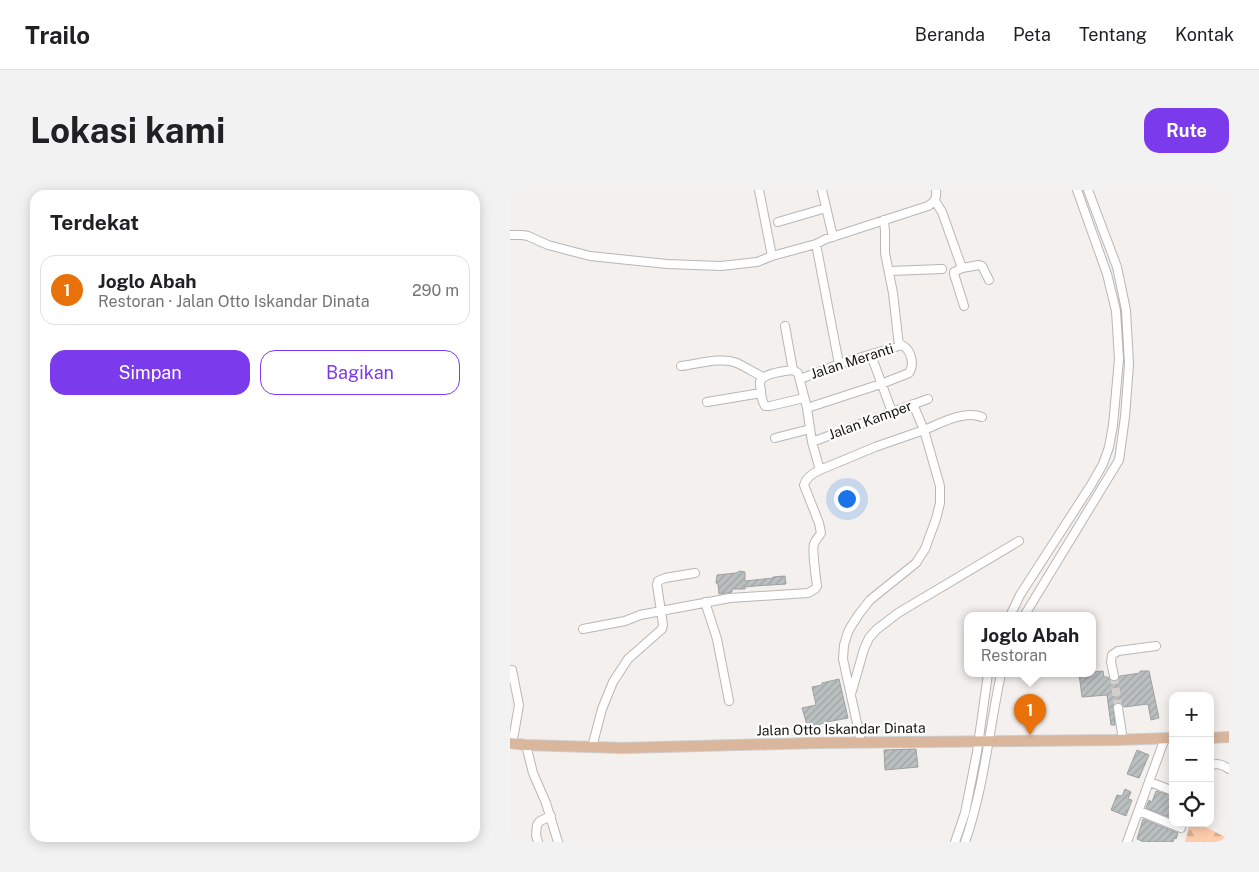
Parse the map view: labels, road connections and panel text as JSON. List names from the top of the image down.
{
  "streets": {
    "main road": ["Jalan Otto Iskandar Dinata"],
    "street": ["Jalan Meranti", "Jalan Kamper"]
  },
  "page": {
    "header": "Trailo",
    "nav": [
      "Beranda",
      "Peta",
      "Tentang",
      "Kontak"
    ],
    "buttons": [
      "Rute",
      ["Simpan", "Bagikan"]
    ],
    "title": "Lokasi kami",
    "heading": "Terdekat",
    "list": [
      {
        "mark": "1",
        "name": "Joglo Abah",
        "note": "Restoran · Jalan Otto Iskandar Dinata",
        "value": "290 m"
      }
    ],
    "popup": ["Joglo Abah", "Restoran"],
    "map_buttons": ["+", "−"],
    "pins": "1"
  }
}
